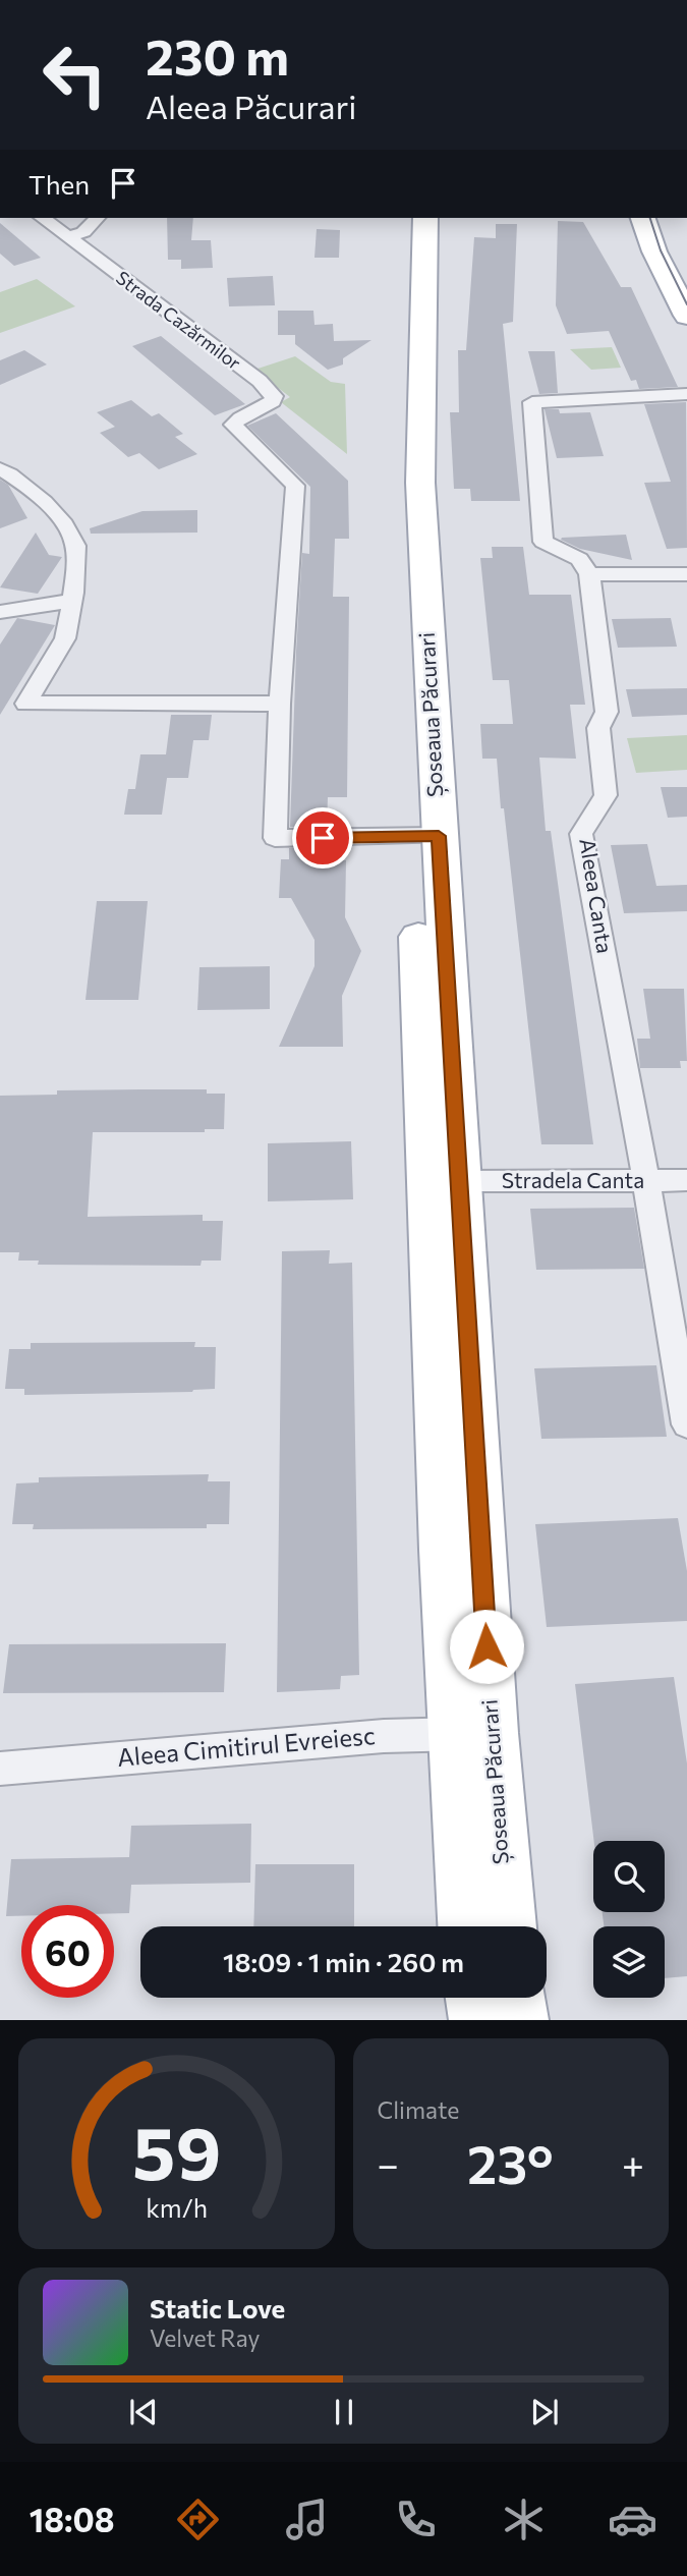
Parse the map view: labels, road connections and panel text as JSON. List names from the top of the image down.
{
  "streets": {
    "main road": ["Șoseaua Păcurari"],
    "street": [
      "Strada Cazărmilor",
      "Aleea Canta",
      "Stradela Canta",
      "Aleea Cimitirul Evreiesc"
    ]
  },
  "crossings": [
    ["Șoseaua Păcurari", "Stradela Canta"],
    ["Șoseaua Păcurari", "Aleea Cimitirul Evreiesc"],
    ["Aleea Canta", "Stradela Canta"]
  ],
  "page": {
    "turn": ["230 m", "Aleea Păcurari"],
    "then": "Then",
    "limit": "60",
    "trip": "18:09 · 1 min · 260 m",
    "tile": "Climate",
    "heat": ["−", "23°", "+"],
    "song": ["Static Love", "Velvet Ray"],
    "tabs": "18:08",
    "gauge": ["59", "km/h"]
  }
}
